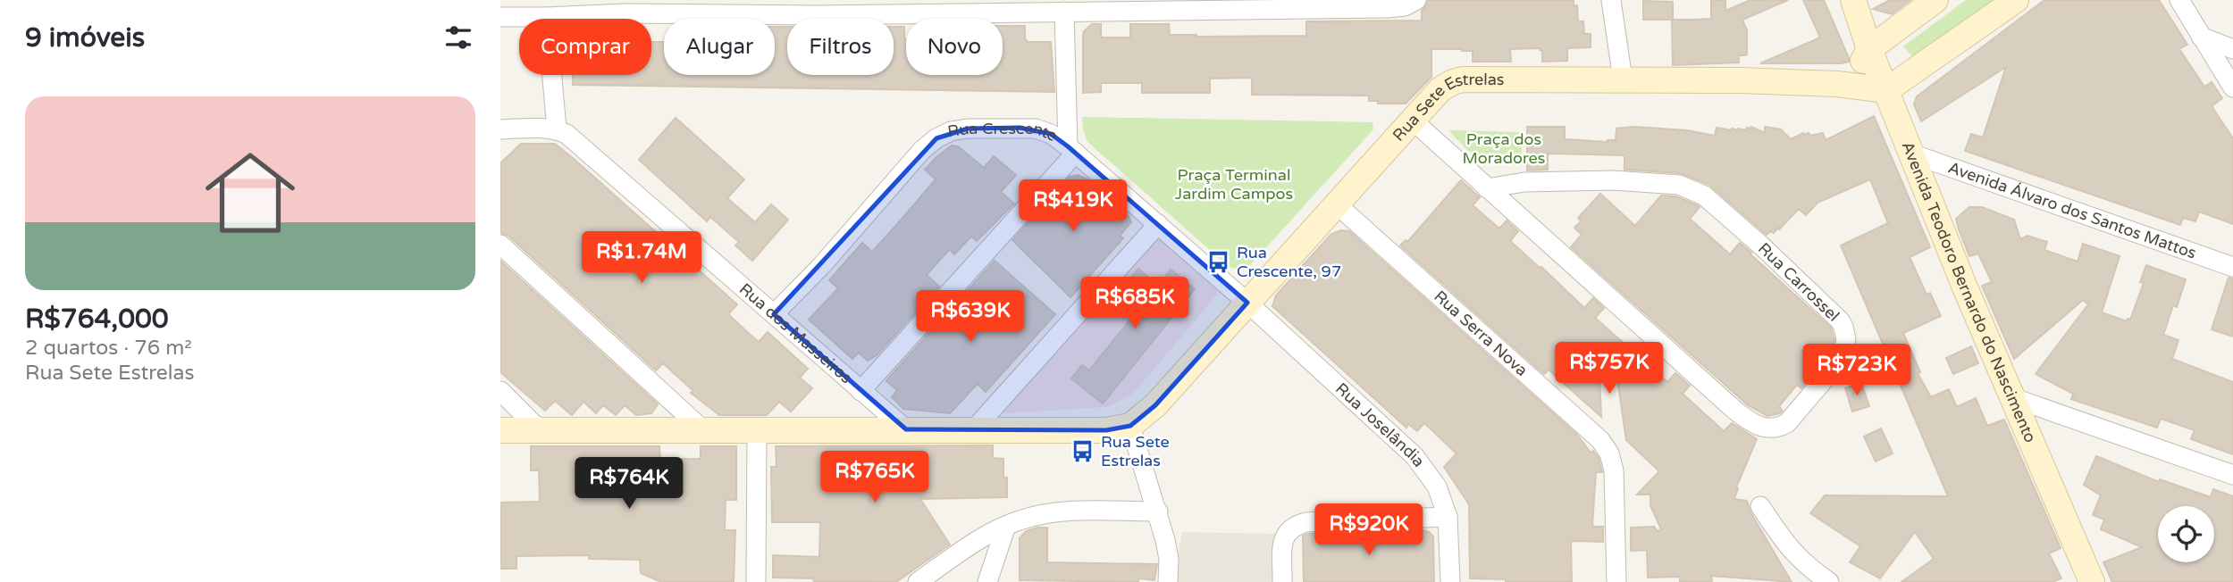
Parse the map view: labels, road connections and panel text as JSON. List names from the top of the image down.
{
  "streets": {
    "street": [
      "Rua Sete Estrelas",
      "Rua Crescente",
      "Avenida Álvaro dos Santos Mattos",
      "Rua Carrossel",
      "Avenida Teodoro Bernardo do Nascimento",
      "Rua Serra Nova",
      "Rua dos Masseiros",
      "Rua Joselândia"
    ]
  },
  "crossings": [
    ["Rua Sete Estrelas", "Rua Crescente"],
    ["Rua Sete Estrelas", "Rua Carrossel"],
    ["Rua Sete Estrelas", "Avenida Teodoro Bernardo do Nascimento"],
    ["Rua Sete Estrelas", "Rua Serra Nova"],
    ["Rua Sete Estrelas", "Rua Joselândia"],
    ["Rua Crescente", "Rua dos Masseiros"],
    ["Rua Crescente", "Rua Joselândia"],
    ["Avenida Álvaro dos Santos Mattos", "Avenida Teodoro Bernardo do Nascimento"]
  ],
  "parks": ["Praça dos Moradores", "Praça Terminal Jardim Campos"],
  "places": {
    "bus stop": ["Rua Crescente, 97", "Rua Sete Estrelas"]
  },
  "page": {
    "heading": "9 imóveis",
    "chip": [
      "Comprar",
      "Alugar",
      "Filtros",
      "Novo"
    ],
    "list": [
      {
        "name": "R$764,000",
        "note": "2 quartos · 76 m² · Rua Sete Estrelas"
      }
    ],
    "price": [
      "R$419K",
      "R$1.74M",
      "R$685K",
      "R$639K",
      "R$757K",
      "R$723K",
      "R$765K",
      "R$764K",
      "R$920K"
    ]
  }
}
